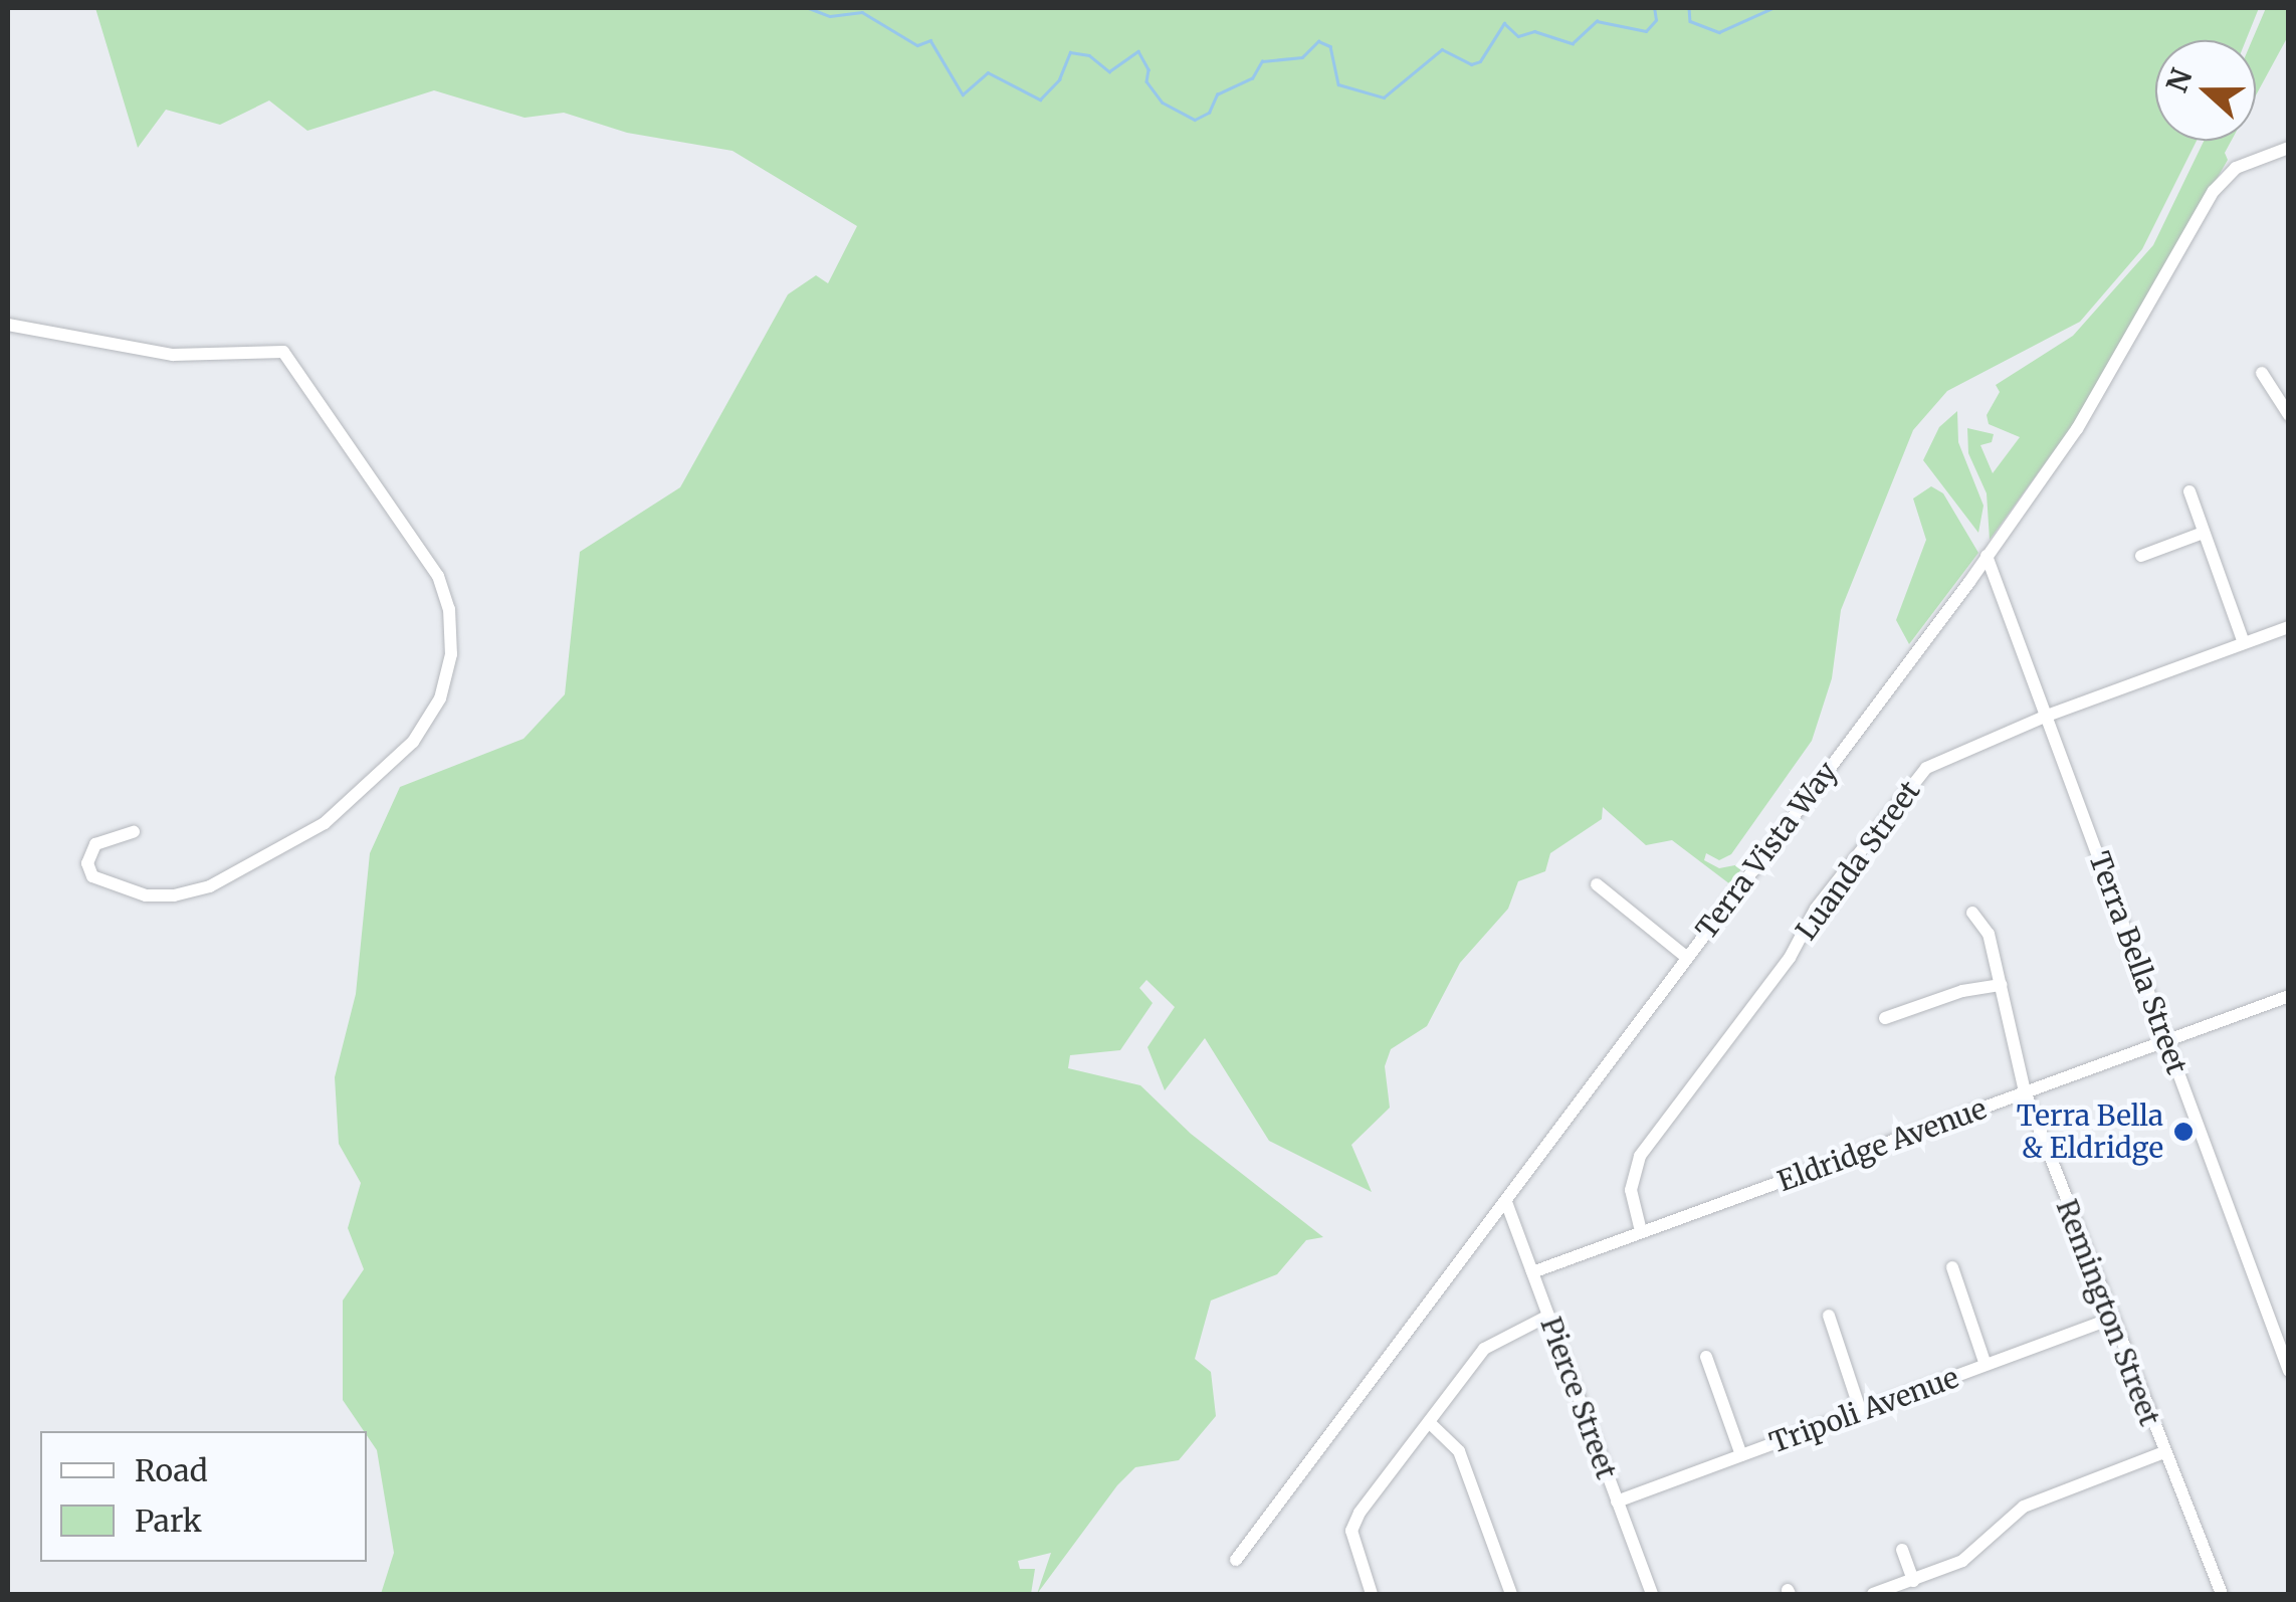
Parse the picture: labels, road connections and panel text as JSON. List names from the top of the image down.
{
  "streets": {
    "street": [
      "Terra Vista Way",
      "Luanda Street",
      "Terra Bella Street",
      "Eldridge Avenue",
      "Remington Street",
      "Pierce Street",
      "Tripoli Avenue"
    ]
  },
  "crossings": [
    ["Terra Vista Way", "Terra Bella Street"],
    ["Terra Vista Way", "Pierce Street"],
    ["Luanda Street", "Terra Bella Street"],
    ["Luanda Street", "Eldridge Avenue"],
    ["Terra Bella Street", "Eldridge Avenue"],
    ["Eldridge Avenue", "Remington Street"],
    ["Eldridge Avenue", "Pierce Street"],
    ["Remington Street", "Tripoli Avenue"],
    ["Pierce Street", "Tripoli Avenue"]
  ],
  "places": ["Terra Bella & Eldridge"],
  "legend": ["Road", "Park"],
  "north": "left"
}
